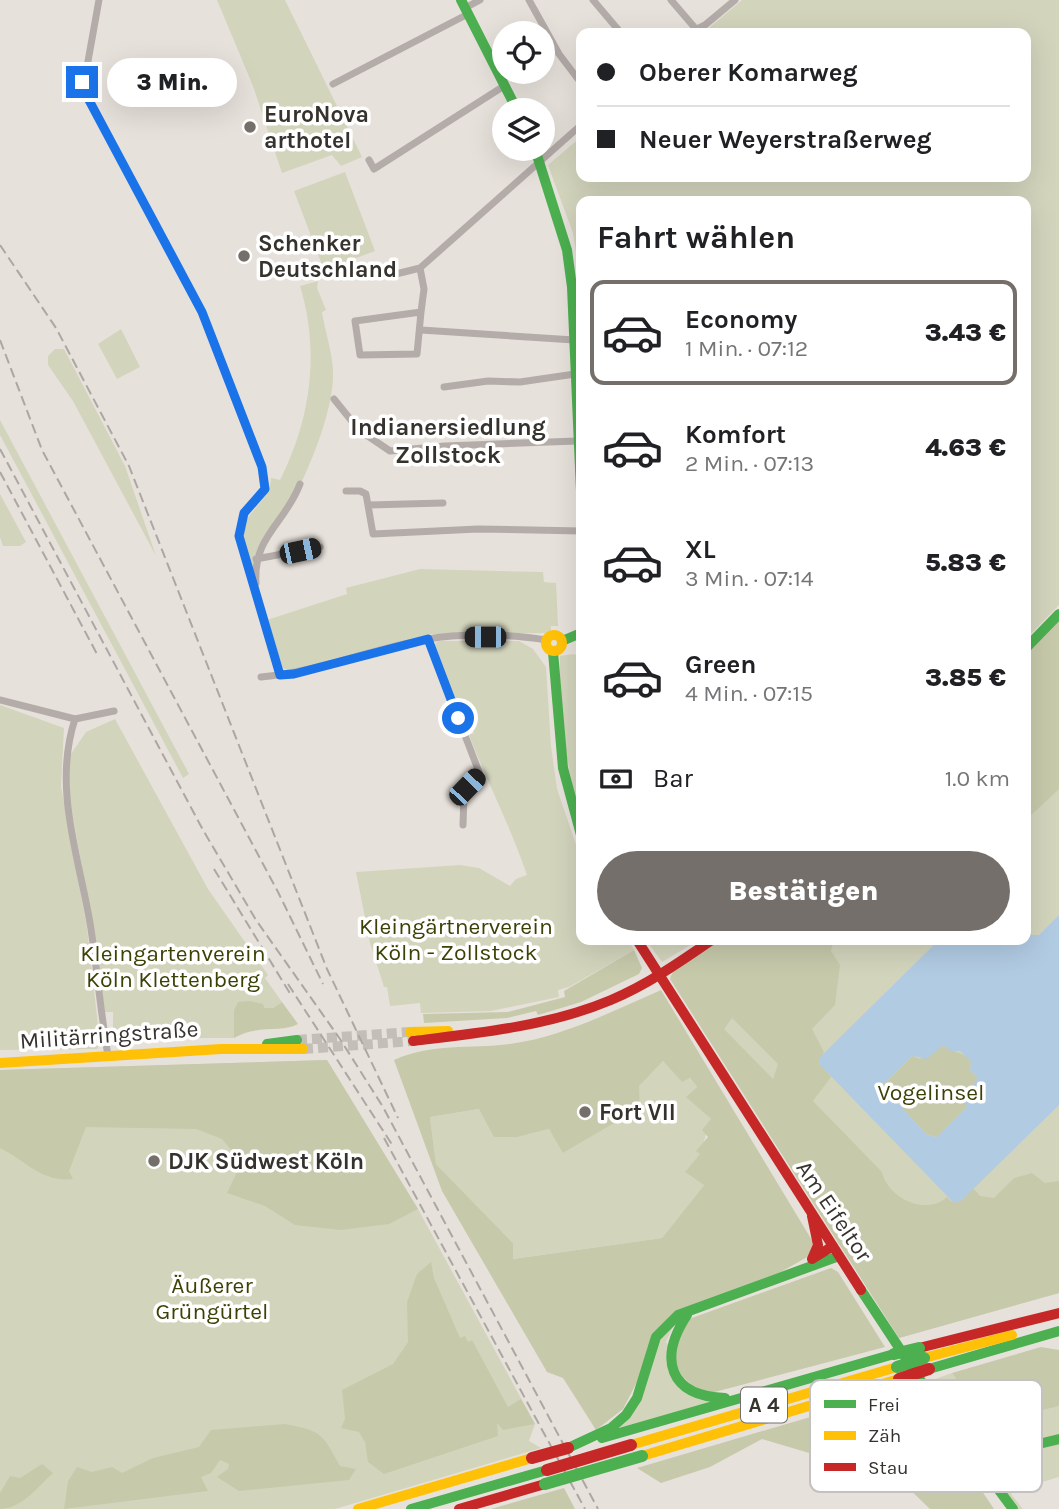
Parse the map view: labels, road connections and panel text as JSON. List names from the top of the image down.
{
  "streets": {
    "main road": ["Militärringstraße", "Am Eifeltor", "A 4"]
  },
  "districts": ["Indianersiedlung Zollstock"],
  "parks": [
    "Kleingärtnerverein Köln - Zollstock",
    "Kleingartenverein Köln Klettenberg",
    "Vogelinsel",
    "Äußerer Grüngürtel"
  ],
  "places": [
    "EuroNova arthotel",
    "Schenker Deutschland",
    "Fort VII",
    "DJK Südwest Köln"
  ],
  "legend": ["Frei", "Zäh", "Stau"],
  "page": {
    "banner": ["Oberer Komarweg", "Neuer Weyerstraßerweg"],
    "bubble": "3 Min.",
    "heading": "Fahrt wählen",
    "list": [
      {
        "name": "Economy",
        "note": "1 Min. · 07:12",
        "value": "3.43 €"
      },
      {
        "name": "Komfort",
        "note": "2 Min. · 07:13",
        "value": "4.63 €"
      },
      {
        "name": "XL",
        "note": "3 Min. · 07:14",
        "value": "5.83 €"
      },
      {
        "name": "Green",
        "note": "4 Min. · 07:15",
        "value": "3.85 €"
      }
    ],
    "pay": ["Bar", "1.0 km"],
    "buttons": "Bestätigen"
  }
}
